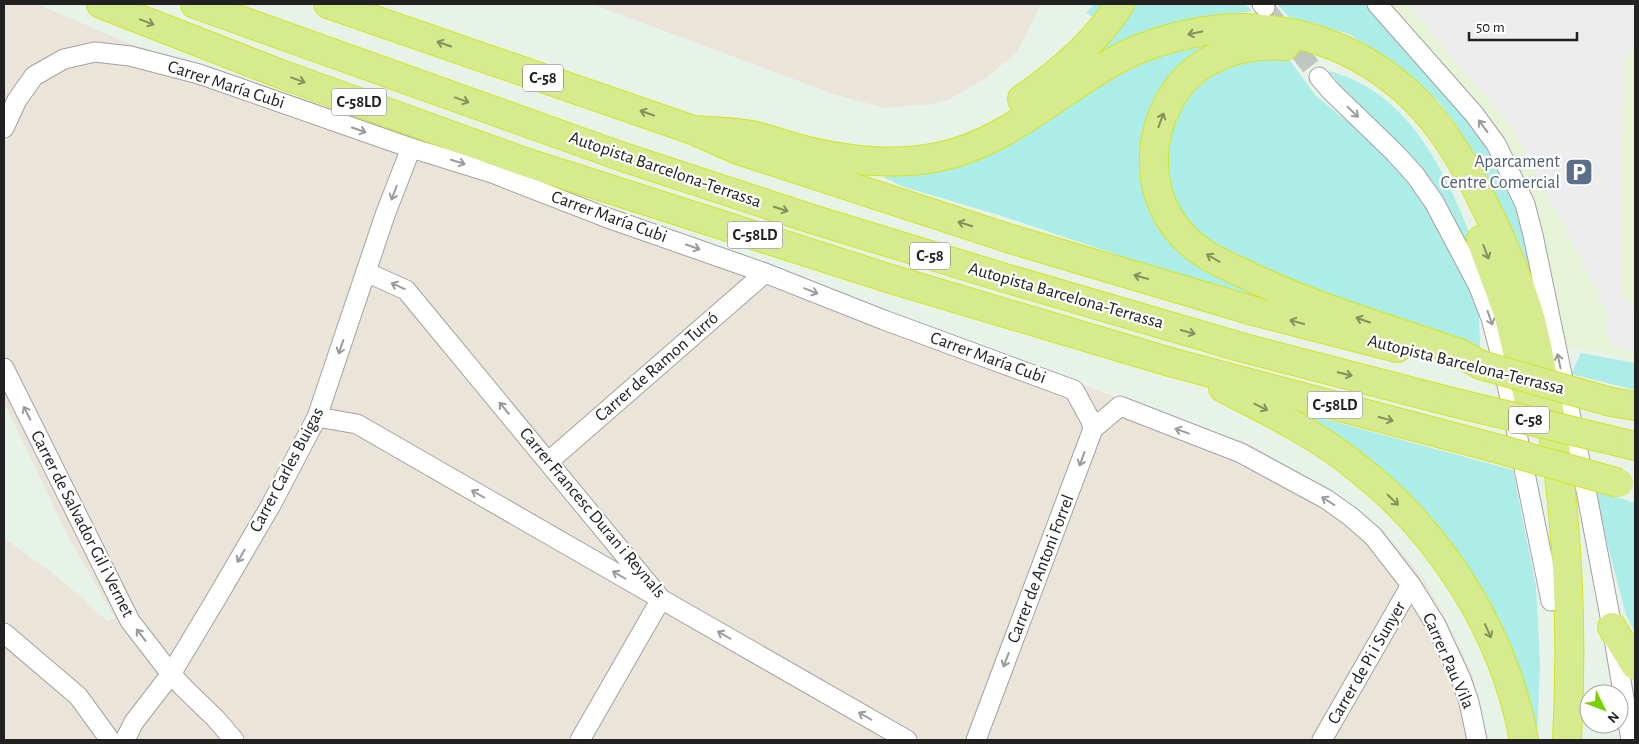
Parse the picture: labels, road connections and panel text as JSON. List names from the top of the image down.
{
  "streets": {
    "highway": ["C-58", "C-58LD", "Autopista Barcelona-Terrassa"],
    "street": [
      "Carrer María Cubi",
      "Carrer de Ramon Turró",
      "Carrer Carles Buigas",
      "Carrer Francesc Duran i Reynals",
      "Carrer de Salvador Gil i Vernet",
      "Carrer de Antoni Forrel",
      "Carrer Pau Vila",
      "Carrer de Pi i Sunyer"
    ]
  },
  "crossings": [
    ["Carrer María Cubi", "Carrer de Ramon Turró"],
    ["Carrer María Cubi", "Carrer Carles Buigas"],
    ["Carrer María Cubi", "Carrer de Antoni Forrel"],
    ["Carrer de Ramon Turró", "Carrer Francesc Duran i Reynals"],
    ["Carrer Carles Buigas", "Carrer Francesc Duran i Reynals"],
    ["Carrer Carles Buigas", "Carrer de Salvador Gil i Vernet"],
    ["Carrer de Antoni Forrel", "Carrer Pau Vila"],
    ["Carrer de Antoni Forrel", "Carrer de Pi i Sunyer"],
    ["Carrer Pau Vila", "Carrer de Pi i Sunyer"]
  ],
  "one_way": ["Carrer María Cubi", "Carrer Carles Buigas"],
  "places": {
    "parking": ["Aparcament Centre Comercial"]
  },
  "scale_bar": "50 m",
  "north": "bottom right"
}
